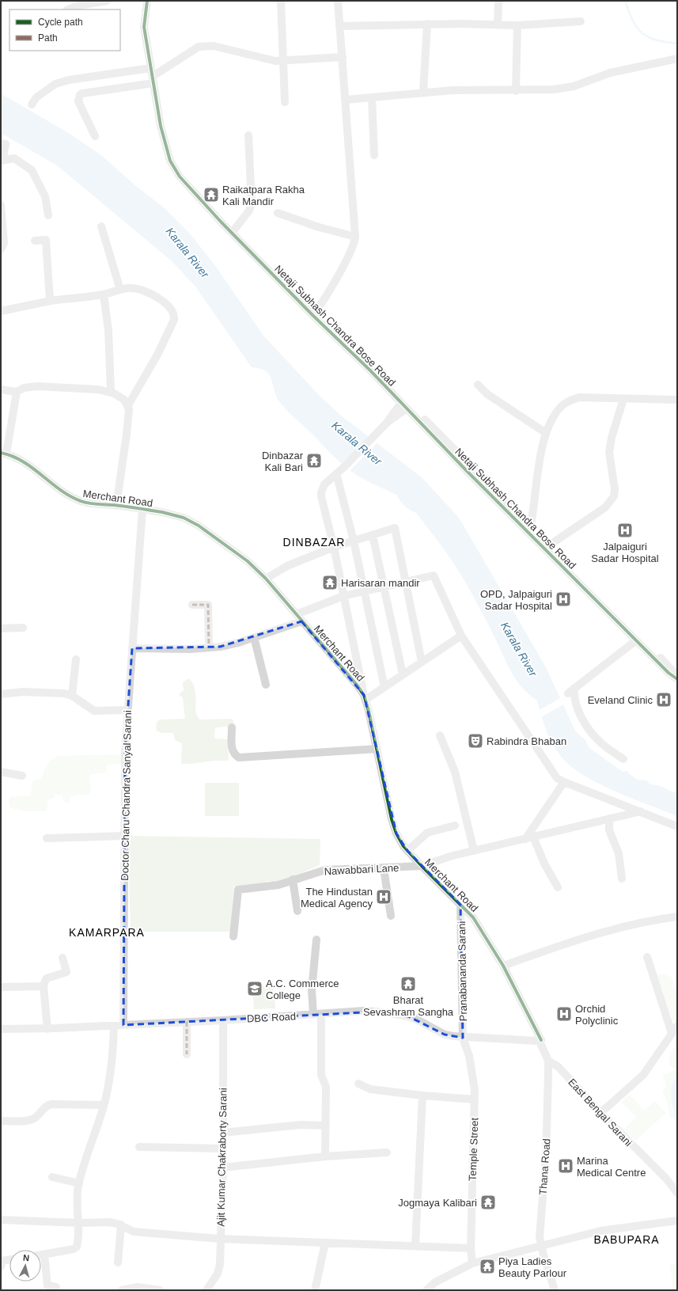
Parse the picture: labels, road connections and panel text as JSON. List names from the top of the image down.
{
  "streets": {
    "street": [
      "Netaji Subhash Chandra Bose Road",
      "Merchant Road",
      "Doctor Charu Chandra Sanyal Sarani",
      "Nawabbari Lane",
      "Pranabananda Sarani",
      "DBC Road",
      "East Bengal Sarani",
      "Temple Street",
      "Ajit Kumar Chakraborty Sarani",
      "Thana Road"
    ]
  },
  "crossings": [
    ["Merchant Road", "Doctor Charu Chandra Sanyal Sarani"],
    ["Merchant Road", "Nawabbari Lane"],
    ["Merchant Road", "Pranabananda Sarani"],
    ["Merchant Road", "DBC Road"],
    ["Merchant Road", "Thana Road"],
    ["Doctor Charu Chandra Sanyal Sarani", "DBC Road"],
    ["Pranabananda Sarani", "DBC Road"],
    ["Pranabananda Sarani", "Temple Street"],
    ["DBC Road", "Temple Street"],
    ["DBC Road", "Ajit Kumar Chakraborty Sarani"],
    ["DBC Road", "Thana Road"],
    ["East Bengal Sarani", "Thana Road"]
  ],
  "districts": ["DINBAZAR", "KAMARPARA", "BABUPARA"],
  "water": ["Karala River"],
  "places": {
    "temple": [
      "Raikatpara Rakha Kali Mandir",
      "Dinbazar Kali Bari",
      "Harisaran mandir",
      "Bharat Sevashram Sangha",
      "Jogmaya Kalibari",
      "Piya Ladies Beauty Parlour"
    ],
    "hospital": [
      "Jalpaiguri Sadar Hospital",
      "OPD, Jalpaiguri Sadar Hospital",
      "Eveland Clinic",
      "The Hindustan Medical Agency",
      "Orchid Polyclinic",
      "Marina Medical Centre"
    ],
    "theatre": ["Rabindra Bhaban"],
    "school or university": ["A.C. Commerce College"]
  },
  "legend": ["Cycle path", "Path"],
  "north": "top"
}
